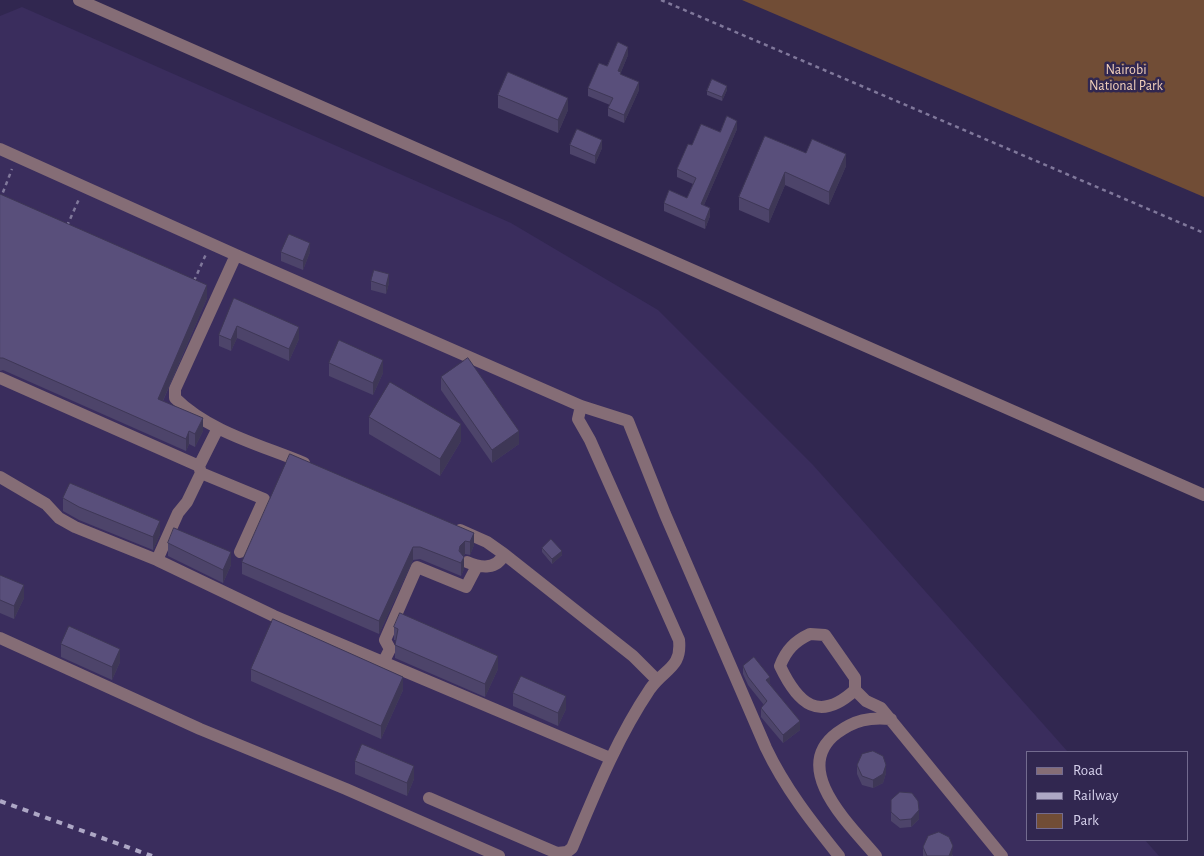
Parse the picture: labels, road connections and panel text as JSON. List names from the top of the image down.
{
  "parks": ["Nairobi National Park"],
  "legend": ["Road", "Railway", "Park"]
}
